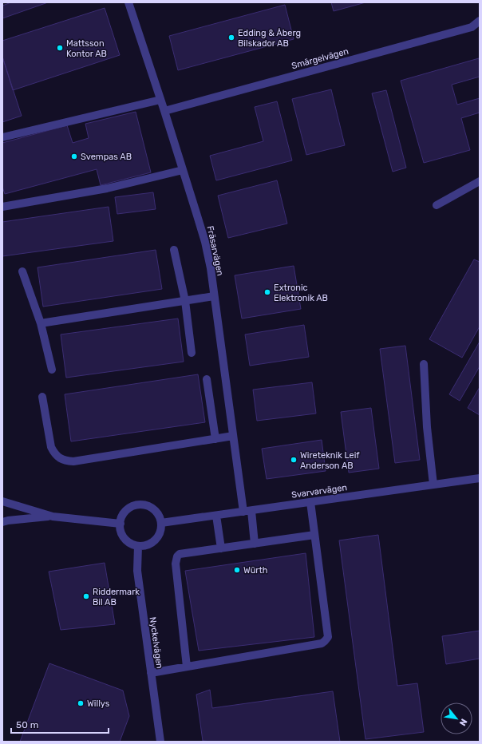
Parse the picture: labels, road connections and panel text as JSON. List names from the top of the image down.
{
  "streets": {
    "street": [
      "Smärgelvägen",
      "Fräsarvägen",
      "Svarvarvägen",
      "Nyckelvägen"
    ]
  },
  "crossings": [
    ["Smärgelvägen", "Fräsarvägen"],
    ["Fräsarvägen", "Svarvarvägen"],
    ["Svarvarvägen", "Nyckelvägen"]
  ],
  "places": [
    "Edding & Åberg Bilskador AB",
    "Mattsson Kontor AB",
    "Svempas AB",
    "Extronic Elektronik AB",
    "Wireteknik Leif Anderson AB",
    "Würth",
    "Riddermark Bil AB",
    "Willys"
  ],
  "scale_bar": "50 m",
  "north": "bottom right"
}
